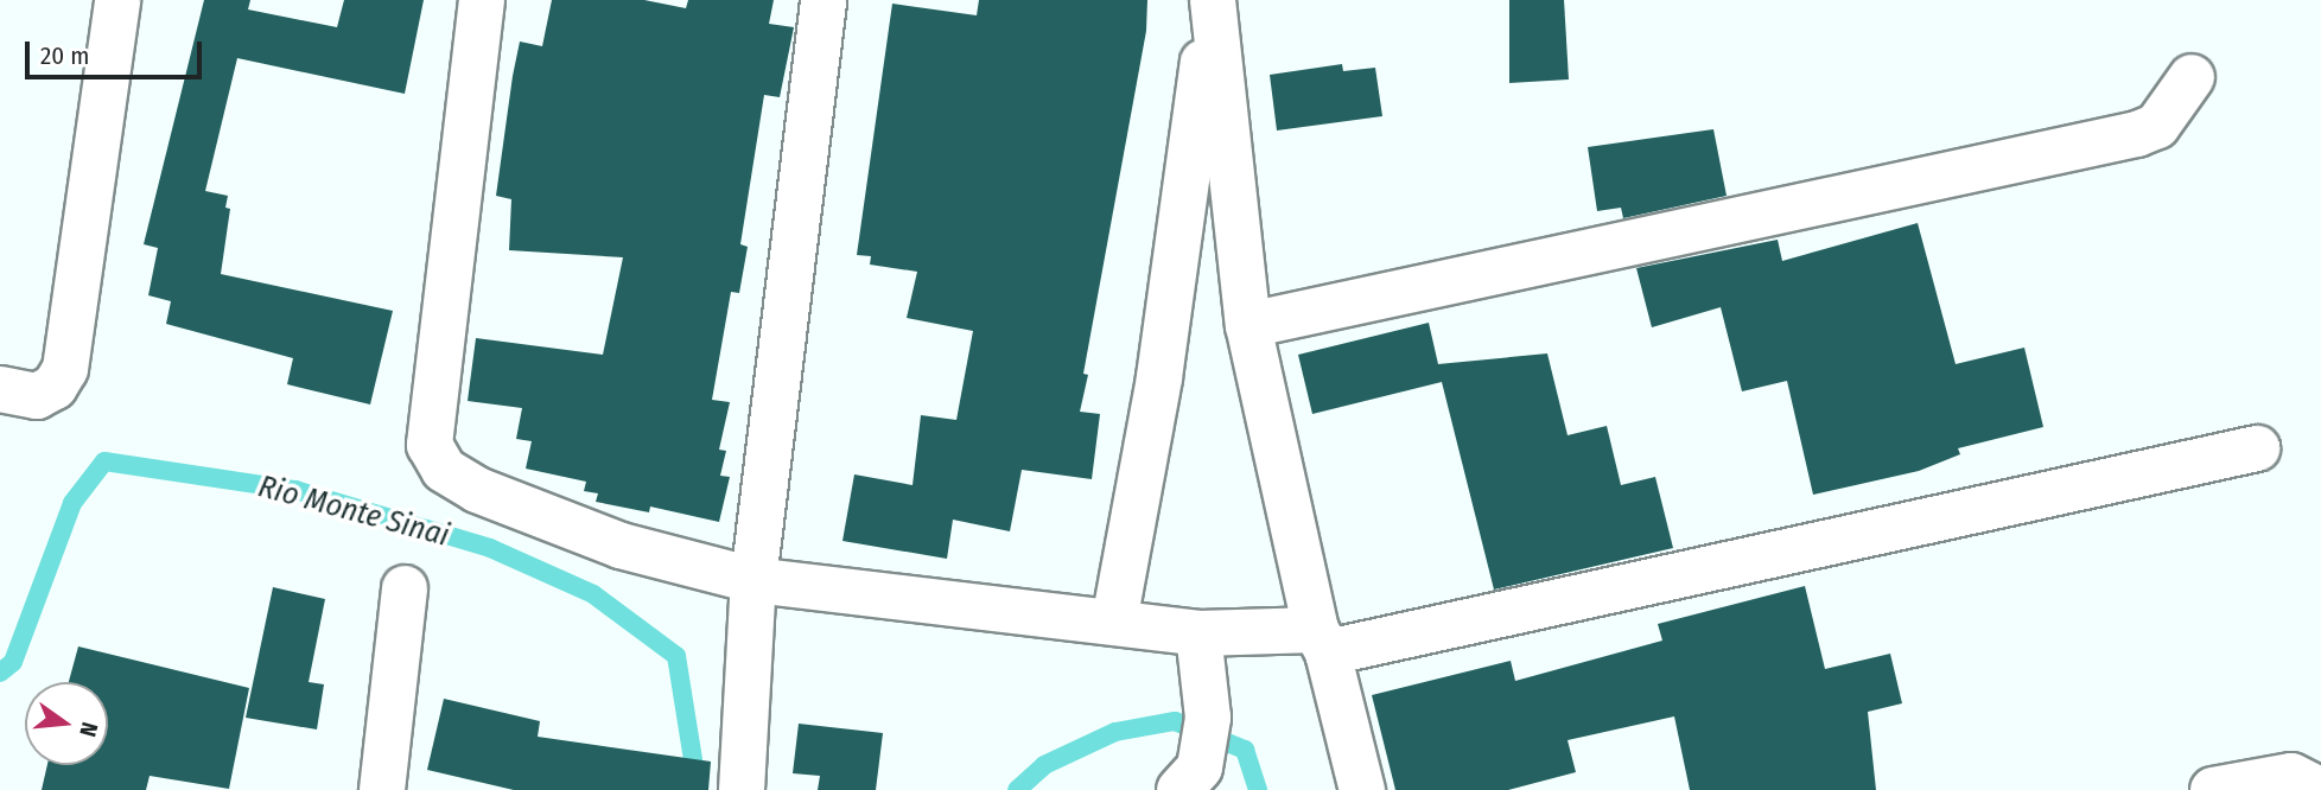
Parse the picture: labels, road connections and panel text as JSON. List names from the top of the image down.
{
  "water": ["Rio Monte Sinai"],
  "scale_bar": "20 m",
  "north": "right"
}
